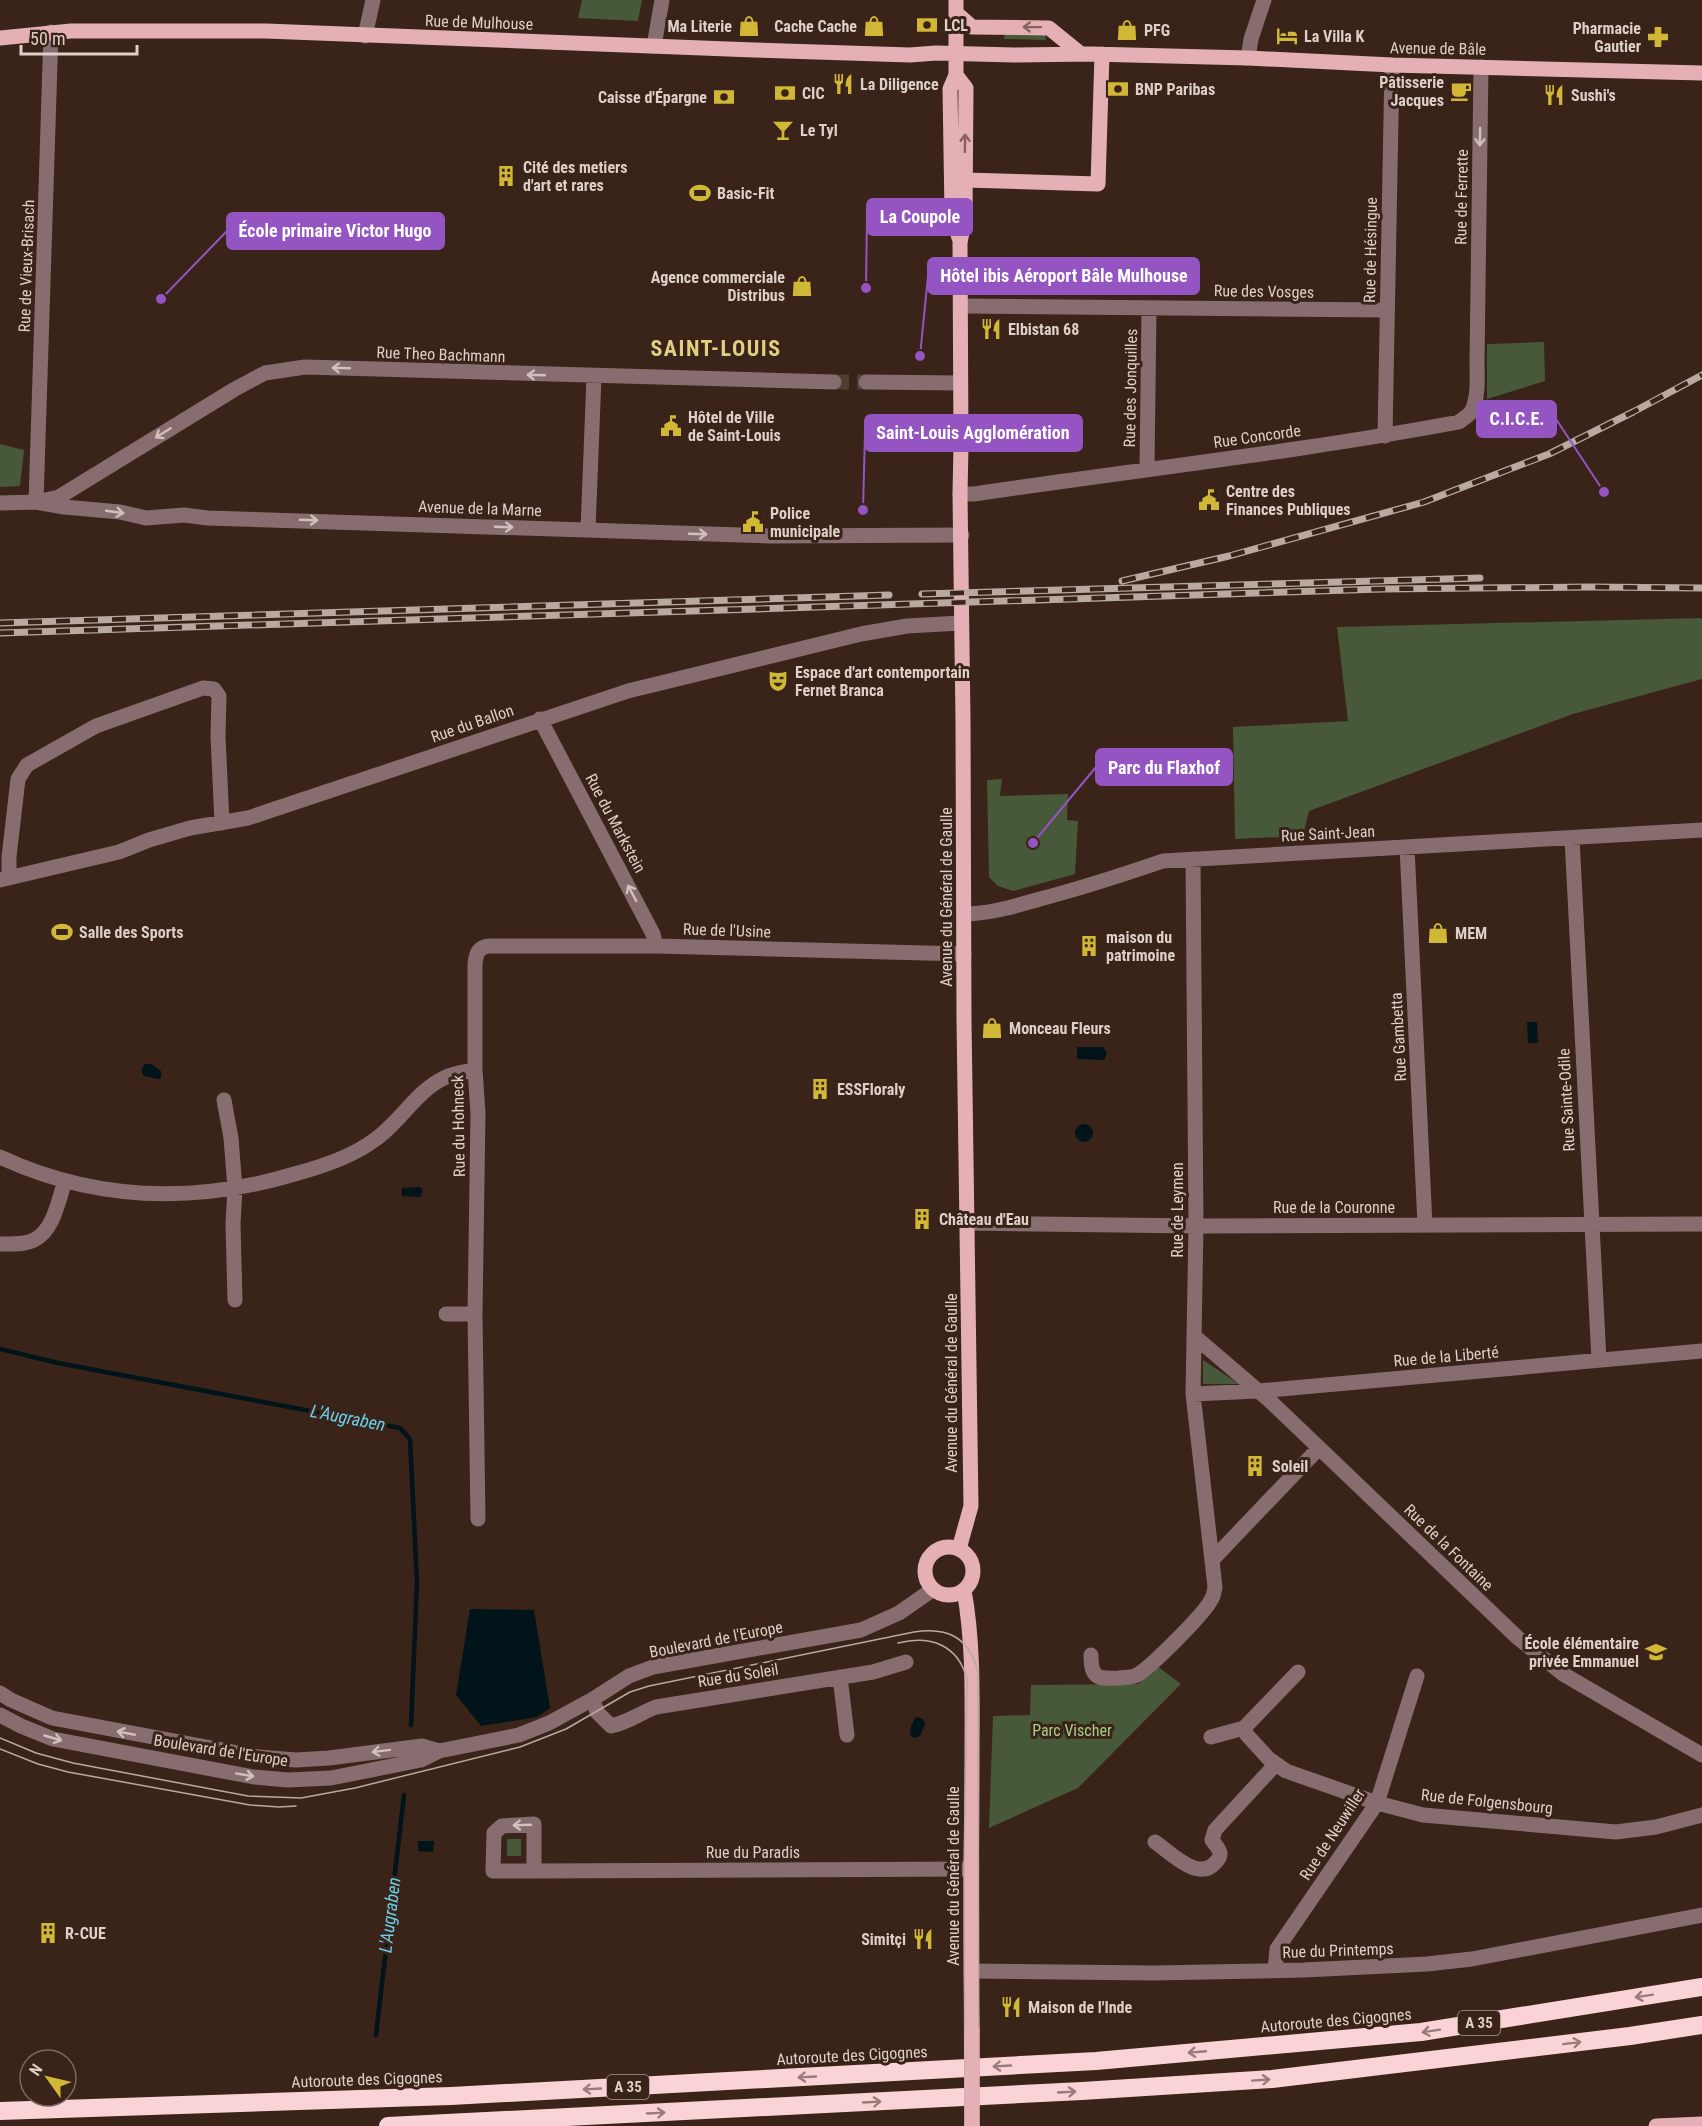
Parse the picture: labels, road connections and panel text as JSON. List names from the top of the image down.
{
  "streets": {
    "highway": ["Autoroute des Cigognes", "A 35"],
    "main road": ["Rue de Mulhouse", "Avenue de Bâle", "Avenue du Général de Gaulle"],
    "street": [
      "Rue de Ferrette",
      "Rue de Hésingue",
      "Rue de Vieux-Brisach",
      "Rue des Vosges",
      "Rue Theo Bachmann",
      "Rue des Jonquilles",
      "Rue Concorde",
      "Avenue de la Marne",
      "Rue du Ballon",
      "Rue du Markstein",
      "Rue Saint-Jean",
      "Rue de l'Usine",
      "Rue Gambetta",
      "Rue Sainte-Odile",
      "Rue du Hohneck",
      "Rue de la Couronne",
      "Rue de Leymen",
      "Rue de la Liberté",
      "Rue de la Fontaine",
      "Boulevard de l'Europe",
      "Rue du Soleil",
      "Rue de Folgensbourg",
      "Rue de Neuwiller",
      "Rue du Paradis",
      "Rue du Printemps"
    ]
  },
  "crossings": [
    ["Rue de Mulhouse", "Avenue de Bâle"],
    ["Rue de Mulhouse", "Rue de Vieux-Brisach"],
    ["Rue de Mulhouse", "Avenue du Général de Gaulle"],
    ["Avenue de Bâle", "Rue de Ferrette"],
    ["Avenue de Bâle", "Rue de Hésingue"],
    ["Avenue de Bâle", "Avenue du Général de Gaulle"],
    ["Rue de Ferrette", "Rue Concorde"],
    ["Rue de Hésingue", "Rue des Vosges"],
    ["Rue de Hésingue", "Rue Concorde"],
    ["Rue de Vieux-Brisach", "Rue Theo Bachmann"],
    ["Rue de Vieux-Brisach", "Avenue de la Marne"],
    ["Rue des Vosges", "Rue des Jonquilles"],
    ["Rue des Vosges", "Avenue du Général de Gaulle"],
    ["Rue Theo Bachmann", "Avenue de la Marne"],
    ["Rue des Jonquilles", "Rue Concorde"],
    ["Rue Concorde", "Avenue du Général de Gaulle"],
    ["Avenue de la Marne", "Avenue du Général de Gaulle"],
    ["Rue du Ballon", "Rue du Markstein"],
    ["Rue du Ballon", "Avenue du Général de Gaulle"],
    ["Rue du Markstein", "Rue de l'Usine"],
    ["Rue Saint-Jean", "Avenue du Général de Gaulle"],
    ["Rue Saint-Jean", "Rue Gambetta"],
    ["Rue Saint-Jean", "Rue Sainte-Odile"],
    ["Rue Saint-Jean", "Rue de Leymen"],
    ["Avenue du Général de Gaulle", "Rue de l'Usine"],
    ["Avenue du Général de Gaulle", "Rue de la Couronne"],
    ["Avenue du Général de Gaulle", "Boulevard de l'Europe"],
    ["Avenue du Général de Gaulle", "Rue du Paradis"],
    ["Avenue du Général de Gaulle", "Rue du Printemps"],
    ["Rue de l'Usine", "Rue du Hohneck"],
    ["Rue Gambetta", "Rue de la Couronne"],
    ["Rue Sainte-Odile", "Rue de la Couronne"],
    ["Rue Sainte-Odile", "Rue de la Liberté"],
    ["Rue de la Couronne", "Rue de Leymen"],
    ["Rue de Leymen", "Rue de la Liberté"],
    ["Rue de Leymen", "Rue de la Fontaine"],
    ["Rue de la Liberté", "Rue de la Fontaine"],
    ["Boulevard de l'Europe", "Rue du Soleil"],
    ["Rue de Folgensbourg", "Rue de Neuwiller"],
    ["Rue de Neuwiller", "Rue du Printemps"]
  ],
  "one_way": [
    "Rue de Ferrette",
    "Rue Theo Bachmann",
    "Avenue de la Marne",
    "Rue du Markstein"
  ],
  "districts": ["SAINT-LOUIS"],
  "water": ["L'Augraben"],
  "parks": ["Parc Vischer"],
  "places": {
    "bank": [
      "LCL",
      "BNP Paribas",
      "CIC",
      "Caisse d'Épargne"
    ],
    "shop": [
      "Ma Literie",
      "Cache Cache",
      "PFG",
      "Agence commerciale Distribus",
      "MEM",
      "Monceau Fleurs"
    ],
    "hotel": ["La Villa K"],
    "pharmacy": ["Pharmacie Gautier"],
    "restaurant": [
      "La Diligence",
      "Sushi's",
      "Elbistan 68",
      "Simitçi",
      "Maison de l'Inde"
    ],
    "cafe": ["Pâtisserie Jacques"],
    "bar": ["Le Tyl"],
    "building": [
      "Cité des metiers d'art et rares",
      "maison du patrimoine",
      "ESSFloraly",
      "Château d'Eau",
      "Soleil",
      "R-CUE"
    ],
    "sports": ["Basic-Fit", "Salle des Sports"],
    "other": [
      "La Coupole",
      "École primaire Victor Hugo",
      "Hôtel ibis Aéroport Bâle Mulhouse",
      "C.I.C.E.",
      "Saint-Louis Agglomération",
      "Parc du Flaxhof"
    ],
    "public building": ["Hôtel de Ville de Saint-Louis", "Centre des Finances Publiques", "Police municipale"],
    "theatre": ["Espace d'art contemportain Fernet Branca"],
    "school or university": ["École élémentaire privée Emmanuel"]
  },
  "scale_bar": "50 m",
  "north": "top left"
}
